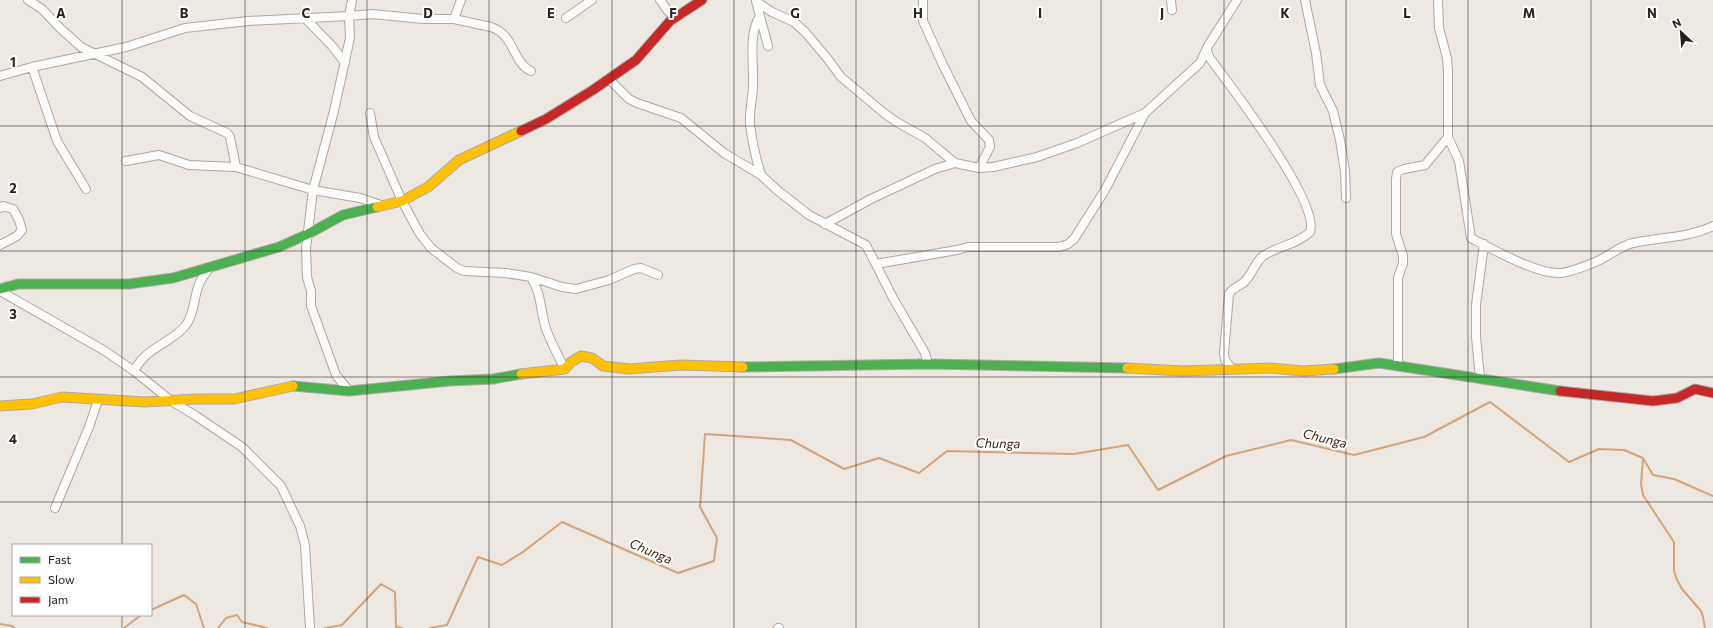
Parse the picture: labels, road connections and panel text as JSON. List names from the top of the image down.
{
  "water": ["Chunga"],
  "legend": ["Fast", "Slow", "Jam"],
  "north": "top left",
  "grid": {
    "columns": [
      "A",
      "B",
      "C",
      "D",
      "E",
      "F",
      "G",
      "H",
      "I",
      "J",
      "K",
      "L",
      "M",
      "N"
    ],
    "rows": [
      "1",
      "2",
      "3",
      "4"
    ]
  }
}
